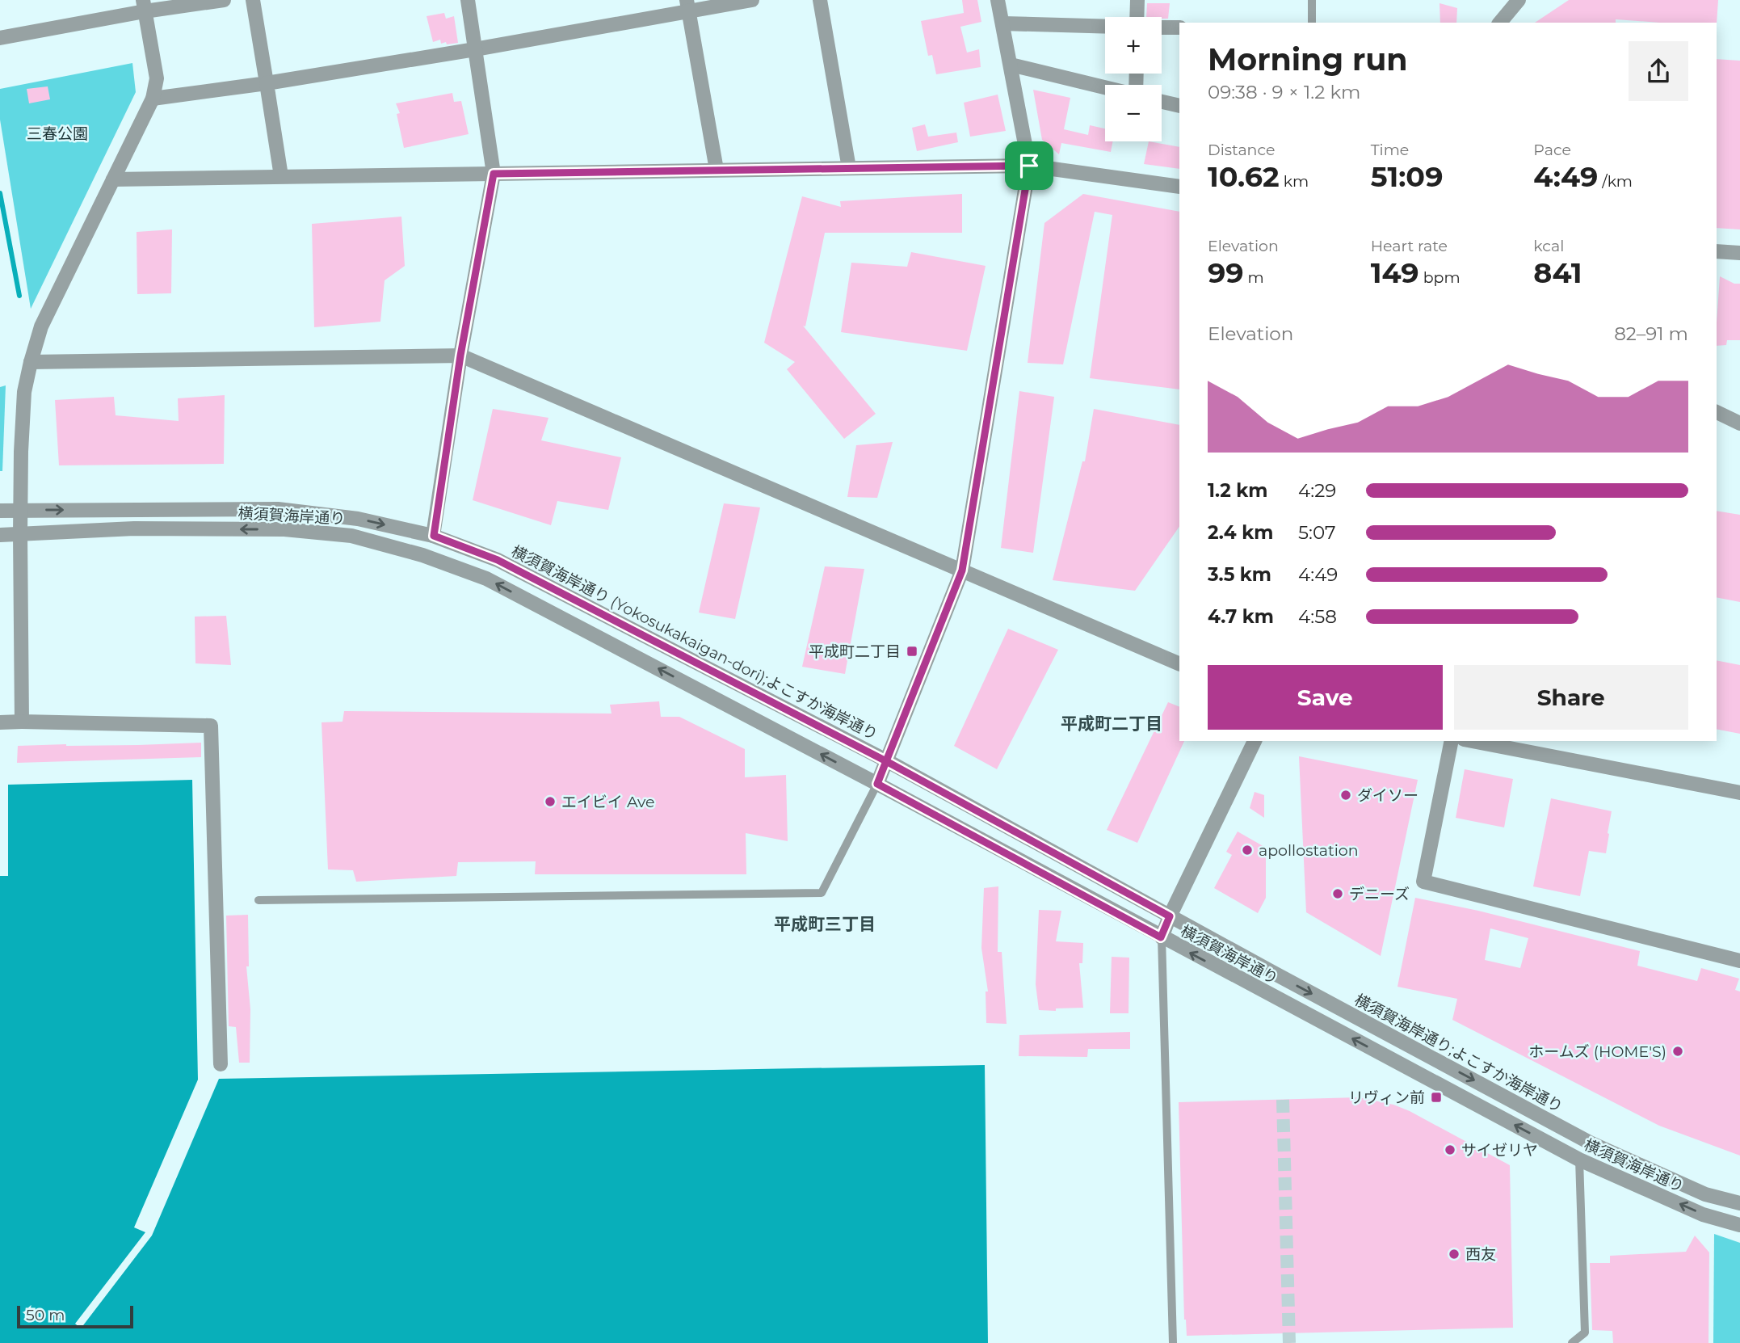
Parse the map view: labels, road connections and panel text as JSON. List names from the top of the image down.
{
  "streets": {
    "street": ["横須賀海岸通り", "横須賀海岸通り (Yokosukakaigan-dori);よこすか海岸通り", "横須賀海岸通り;よこすか海岸通り"]
  },
  "crossings": [
    ["横須賀海岸通り (Yokosukakaigan-dori);よこすか海岸通り", "横須賀海岸通り;よこすか海岸通り"]
  ],
  "one_way": ["横須賀海岸通り", "横須賀海岸通り;よこすか海岸通り"],
  "districts": ["平成町二丁目", "平成町三丁目"],
  "parks": ["三春公園"],
  "places": {
    "transit": ["平成町二丁目", "リヴィン前"],
    "other": [
      "ダイソー",
      "エイビイ Ave",
      "apollostation",
      "デニーズ",
      "ホームズ (HOME'S)",
      "サイゼリヤ",
      "西友"
    ]
  },
  "scale_bar": "50 m",
  "page": {
    "map_buttons": ["+", "−"],
    "heading": ["Morning run", "09:38 · 9 × 1.2 km"],
    "stats": [
      ["Distance", "10.62 km"],
      ["Time", "51:09"],
      ["Pace", "4:49 /km"],
      ["Elevation", "99 m"],
      ["Heart rate", "149 bpm"],
      ["kcal", "841"]
    ],
    "chart": ["Elevation", "82–91 m"],
    "list": [
      {
        "name": "1.2 km",
        "note": "4:29"
      },
      {
        "name": "2.4 km",
        "note": "5:07"
      },
      {
        "name": "3.5 km",
        "note": "4:49"
      },
      {
        "name": "4.7 km",
        "note": "4:58"
      }
    ],
    "buttons": ["Save", "Share"],
    "scale": "50 m"
  }
}
